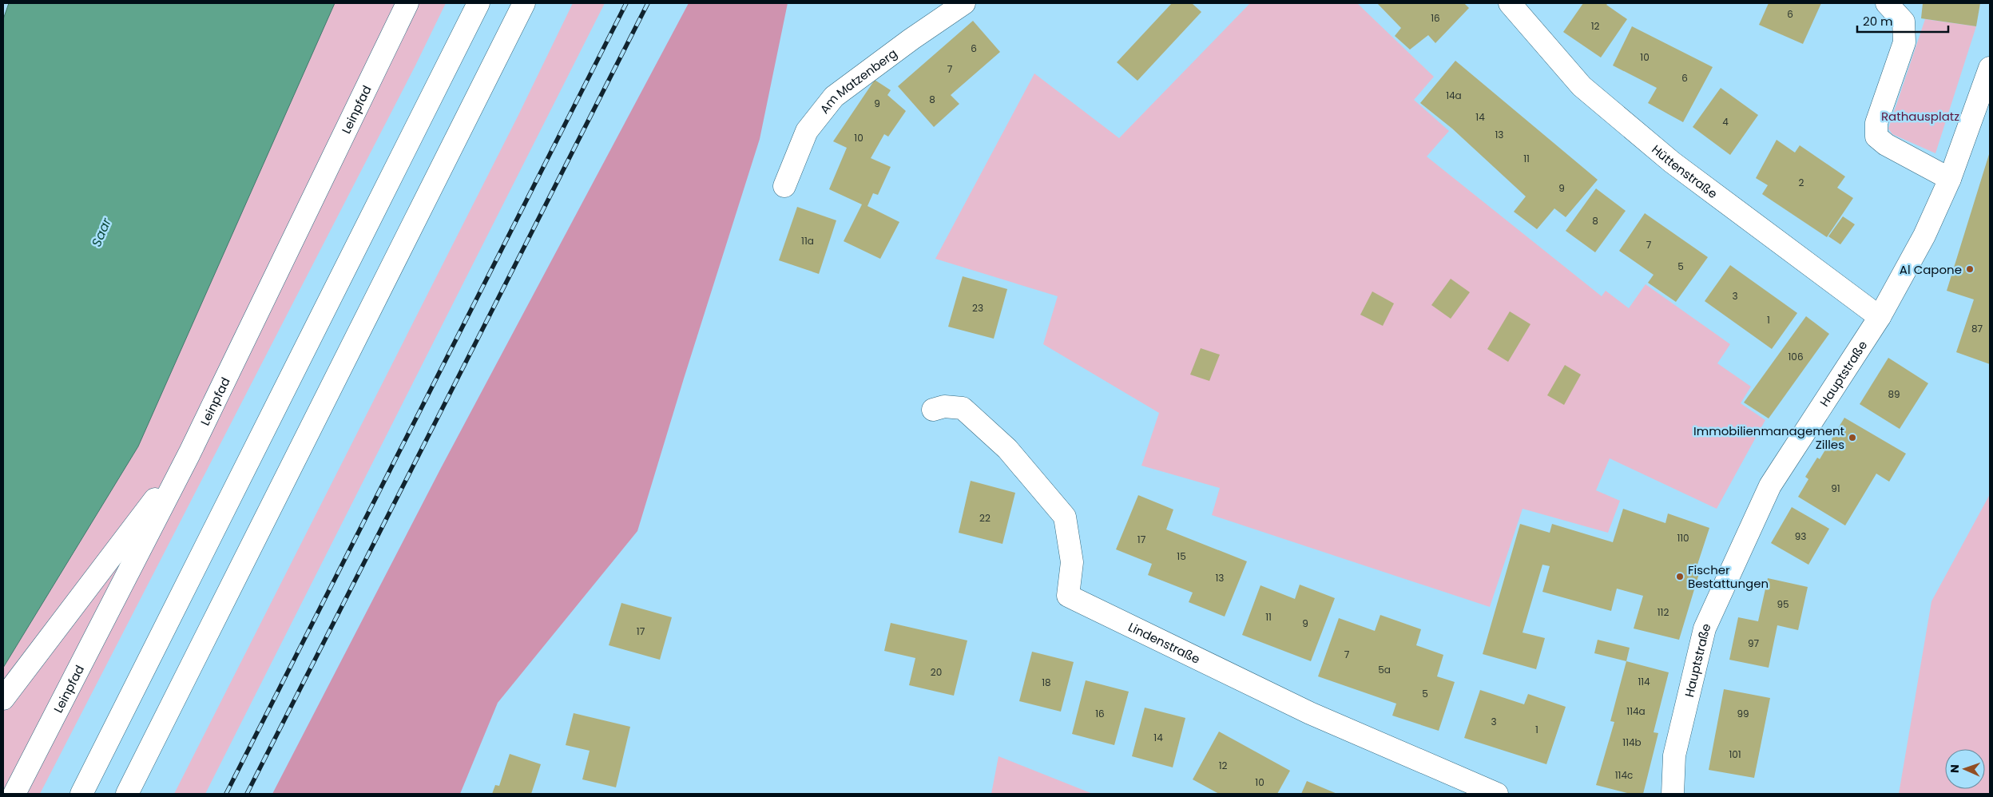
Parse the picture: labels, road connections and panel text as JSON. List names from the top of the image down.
{
  "streets": {
    "main road": [
      "Am Matzenberg",
      "Leinpfad",
      "Hüttenstraße",
      "Hauptstraße",
      "Lindenstraße"
    ]
  },
  "crossings": [
    ["Hüttenstraße", "Hauptstraße"]
  ],
  "water": ["Saar"],
  "parks": ["Rathausplatz"],
  "places": ["Al Capone", "Immobilienmanagement Zilles", "Fischer Bestattungen"],
  "house_numbers": [
    "6",
    "16",
    "12",
    "6",
    "10",
    "7",
    "6",
    "14a",
    "8",
    "9",
    "14",
    "4",
    "13",
    "10",
    "11",
    "2",
    "9",
    "8",
    "11a",
    "7",
    "5",
    "3",
    "23",
    "1",
    "87",
    "106",
    "89",
    "91",
    "22",
    "93",
    "110",
    "17",
    "15",
    "13",
    "95",
    "112",
    "11",
    "9",
    "17",
    "97",
    "7",
    "5a",
    "20",
    "114",
    "18",
    "5",
    "114a",
    "16",
    "99",
    "3",
    "1",
    "14",
    "114b",
    "101",
    "12",
    "114c",
    "10"
  ],
  "scale_bar": "20 m",
  "north": "left"
}
